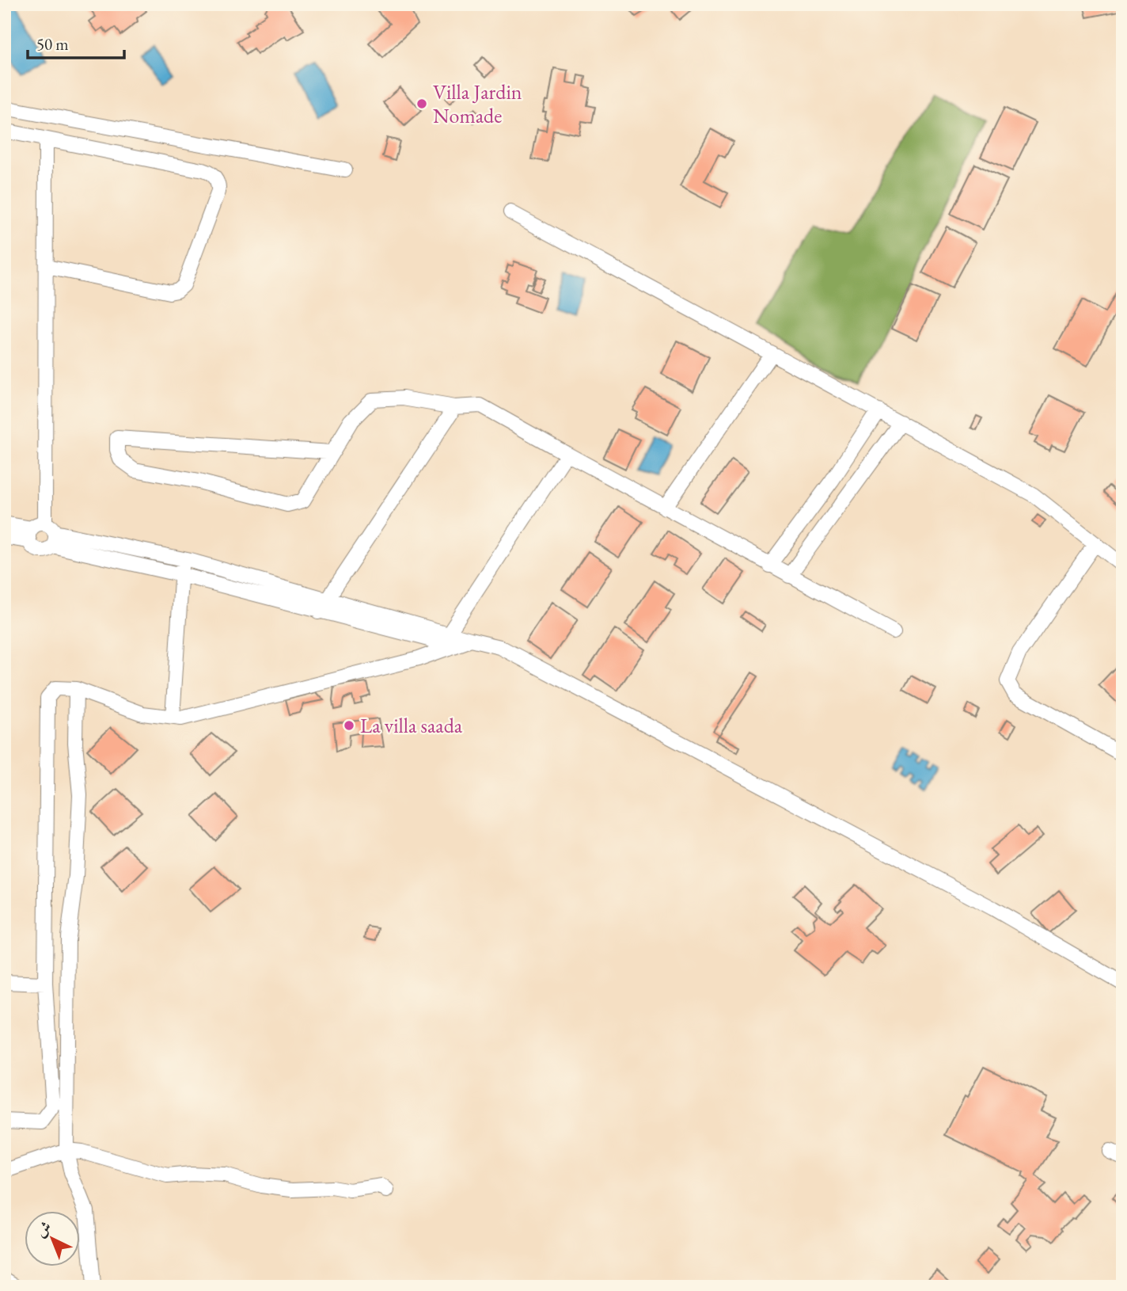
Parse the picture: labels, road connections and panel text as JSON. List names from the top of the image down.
{
  "places": ["Villa Jardin Nomade", "La villa saada"],
  "scale_bar": "50 m",
  "north": "top left"
}
